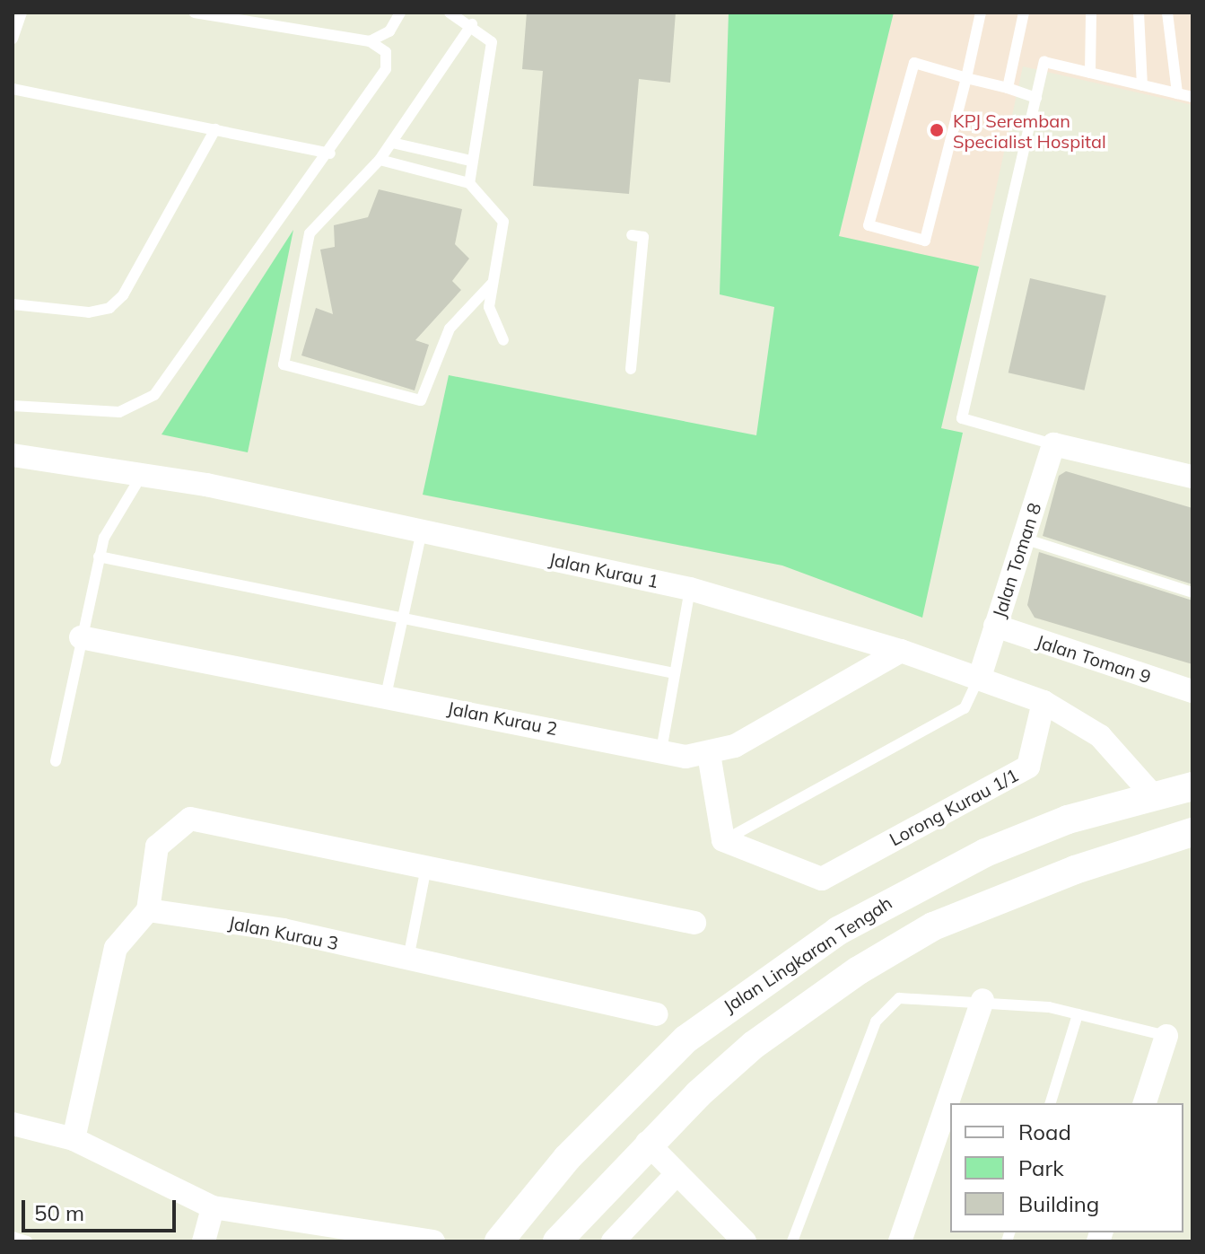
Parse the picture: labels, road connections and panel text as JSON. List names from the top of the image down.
{
  "streets": {
    "street": [
      "Jalan Toman 8",
      "Jalan Kurau 1",
      "Jalan Toman 9",
      "Jalan Kurau 2",
      "Lorong Kurau 1/1",
      "Jalan Kurau 3",
      "Jalan Lingkaran Tengah"
    ]
  },
  "crossings": [
    ["Jalan Toman 8", "Jalan Kurau 1"],
    ["Jalan Toman 8", "Jalan Toman 9"],
    ["Jalan Kurau 1", "Jalan Kurau 2"],
    ["Jalan Kurau 1", "Lorong Kurau 1/1"],
    ["Jalan Kurau 1", "Jalan Lingkaran Tengah"]
  ],
  "places": ["KPJ Seremban Specialist Hospital"],
  "legend": ["Road", "Park", "Building"],
  "scale_bar": "50 m"
}
